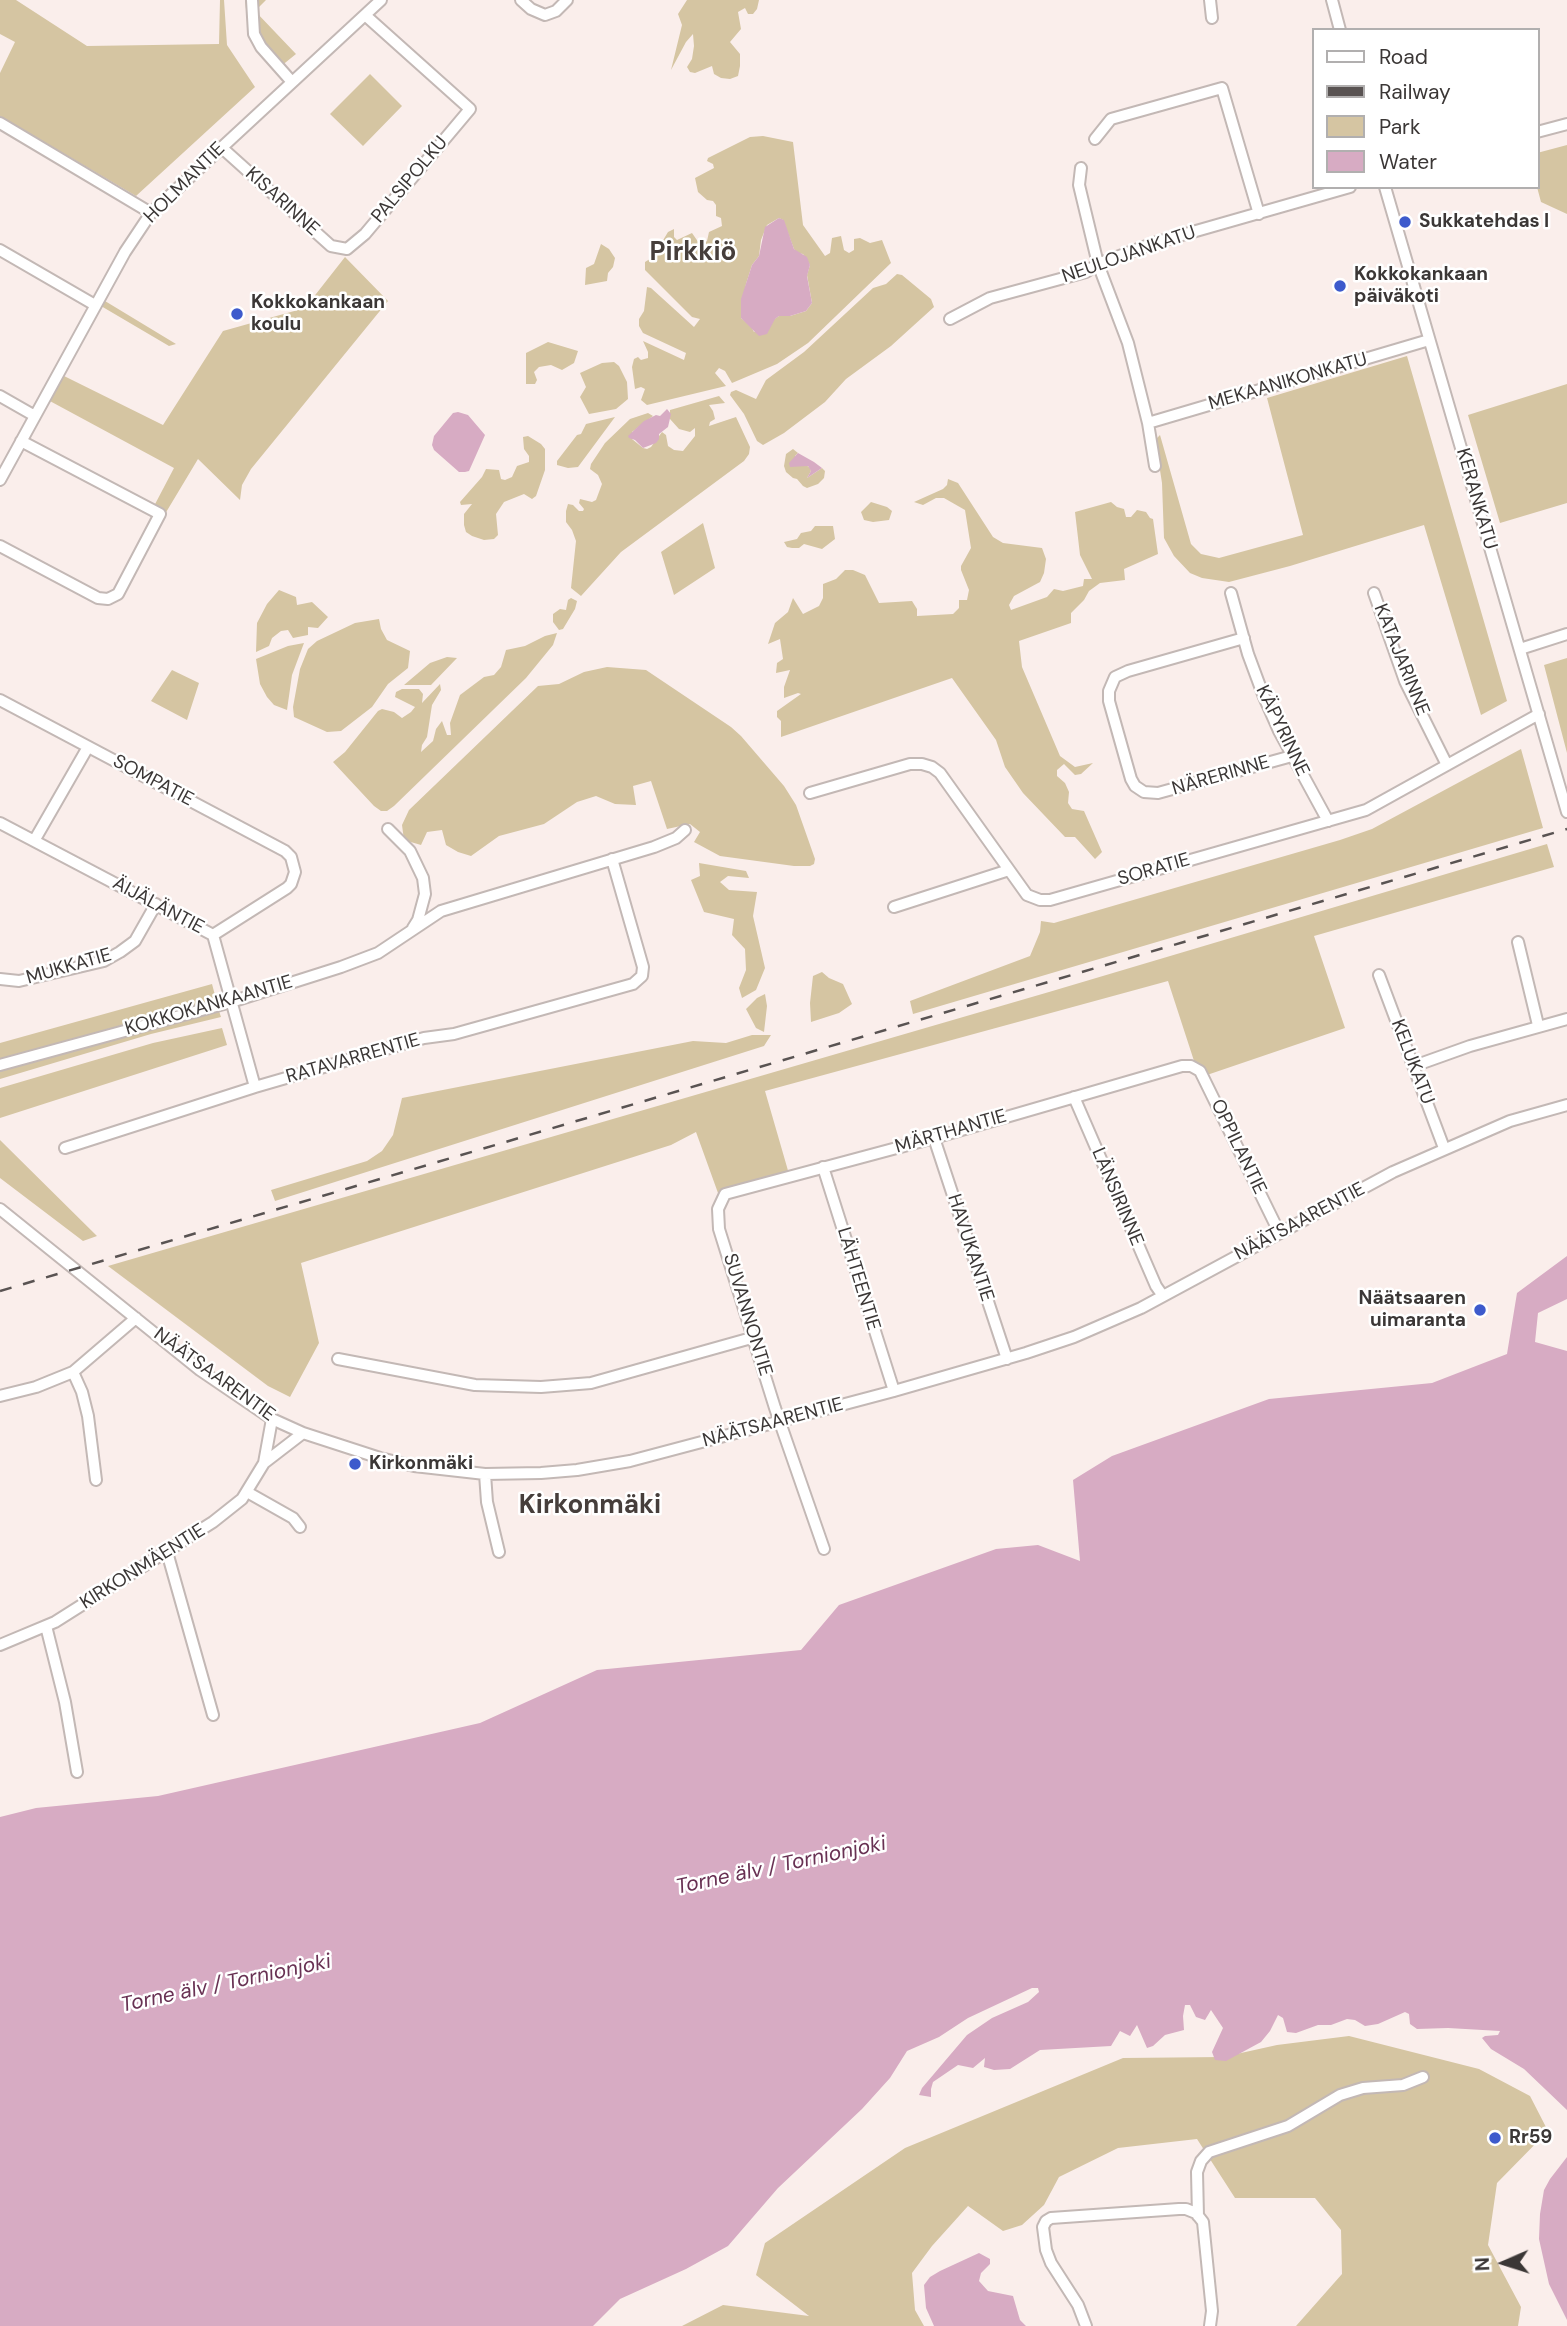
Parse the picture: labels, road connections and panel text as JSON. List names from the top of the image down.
{
  "streets": {
    "street": [
      "PALSIPOLKU",
      "HOLMANTIE",
      "KISARINNE",
      "NEULOJANKATU",
      "MEKAANIKONKATU",
      "KERANKATU",
      "KATAJARINNE",
      "KÄPYRINNE",
      "NÄRERINNE",
      "SOMPATIE",
      "SORATIE",
      "ÄIJÄLÄNTIE",
      "MUKKATIE",
      "KOKKOKANKAANTIE",
      "RATAVARRENTIE",
      "KELUKATU",
      "MÄRTHANTIE",
      "OPPILANTIE",
      "LÄNSIRINNE",
      "NÄÄTSAARENTIE",
      "HAVUKANTIE",
      "LÄHTEENTIE",
      "SUVANNONTIE",
      "KIRKONMÄENTIE"
    ]
  },
  "crossings": [
    ["PALSIPOLKU", "HOLMANTIE"],
    ["PALSIPOLKU", "KISARINNE"],
    ["HOLMANTIE", "KISARINNE"],
    ["MEKAANIKONKATU", "KERANKATU"],
    ["KERANKATU", "SORATIE"],
    ["KATAJARINNE", "SORATIE"],
    ["KÄPYRINNE", "NÄRERINNE"],
    ["KÄPYRINNE", "SORATIE"],
    ["SOMPATIE", "ÄIJÄLÄNTIE"],
    ["ÄIJÄLÄNTIE", "MUKKATIE"],
    ["ÄIJÄLÄNTIE", "KOKKOKANKAANTIE"],
    ["ÄIJÄLÄNTIE", "RATAVARRENTIE"],
    ["KOKKOKANKAANTIE", "RATAVARRENTIE"],
    ["KELUKATU", "NÄÄTSAARENTIE"],
    ["MÄRTHANTIE", "OPPILANTIE"],
    ["MÄRTHANTIE", "LÄNSIRINNE"],
    ["MÄRTHANTIE", "HAVUKANTIE"],
    ["MÄRTHANTIE", "LÄHTEENTIE"],
    ["MÄRTHANTIE", "SUVANNONTIE"],
    ["OPPILANTIE", "NÄÄTSAARENTIE"],
    ["LÄNSIRINNE", "NÄÄTSAARENTIE"],
    ["NÄÄTSAARENTIE", "HAVUKANTIE"],
    ["NÄÄTSAARENTIE", "LÄHTEENTIE"],
    ["NÄÄTSAARENTIE", "SUVANNONTIE"],
    ["NÄÄTSAARENTIE", "KIRKONMÄENTIE"]
  ],
  "districts": ["Pirkkiö", "Kirkonmäki"],
  "water": ["Torne älv / Tornionjoki"],
  "places": [
    "Sukkatehdas I",
    "Kokkokankaan päiväkoti",
    "Kokkokankaan koulu",
    "Näätsaaren uimaranta",
    "Kirkonmäki",
    "Rr59"
  ],
  "legend": [
    "Road",
    "Railway",
    "Park",
    "Water"
  ],
  "north": "left"
}
